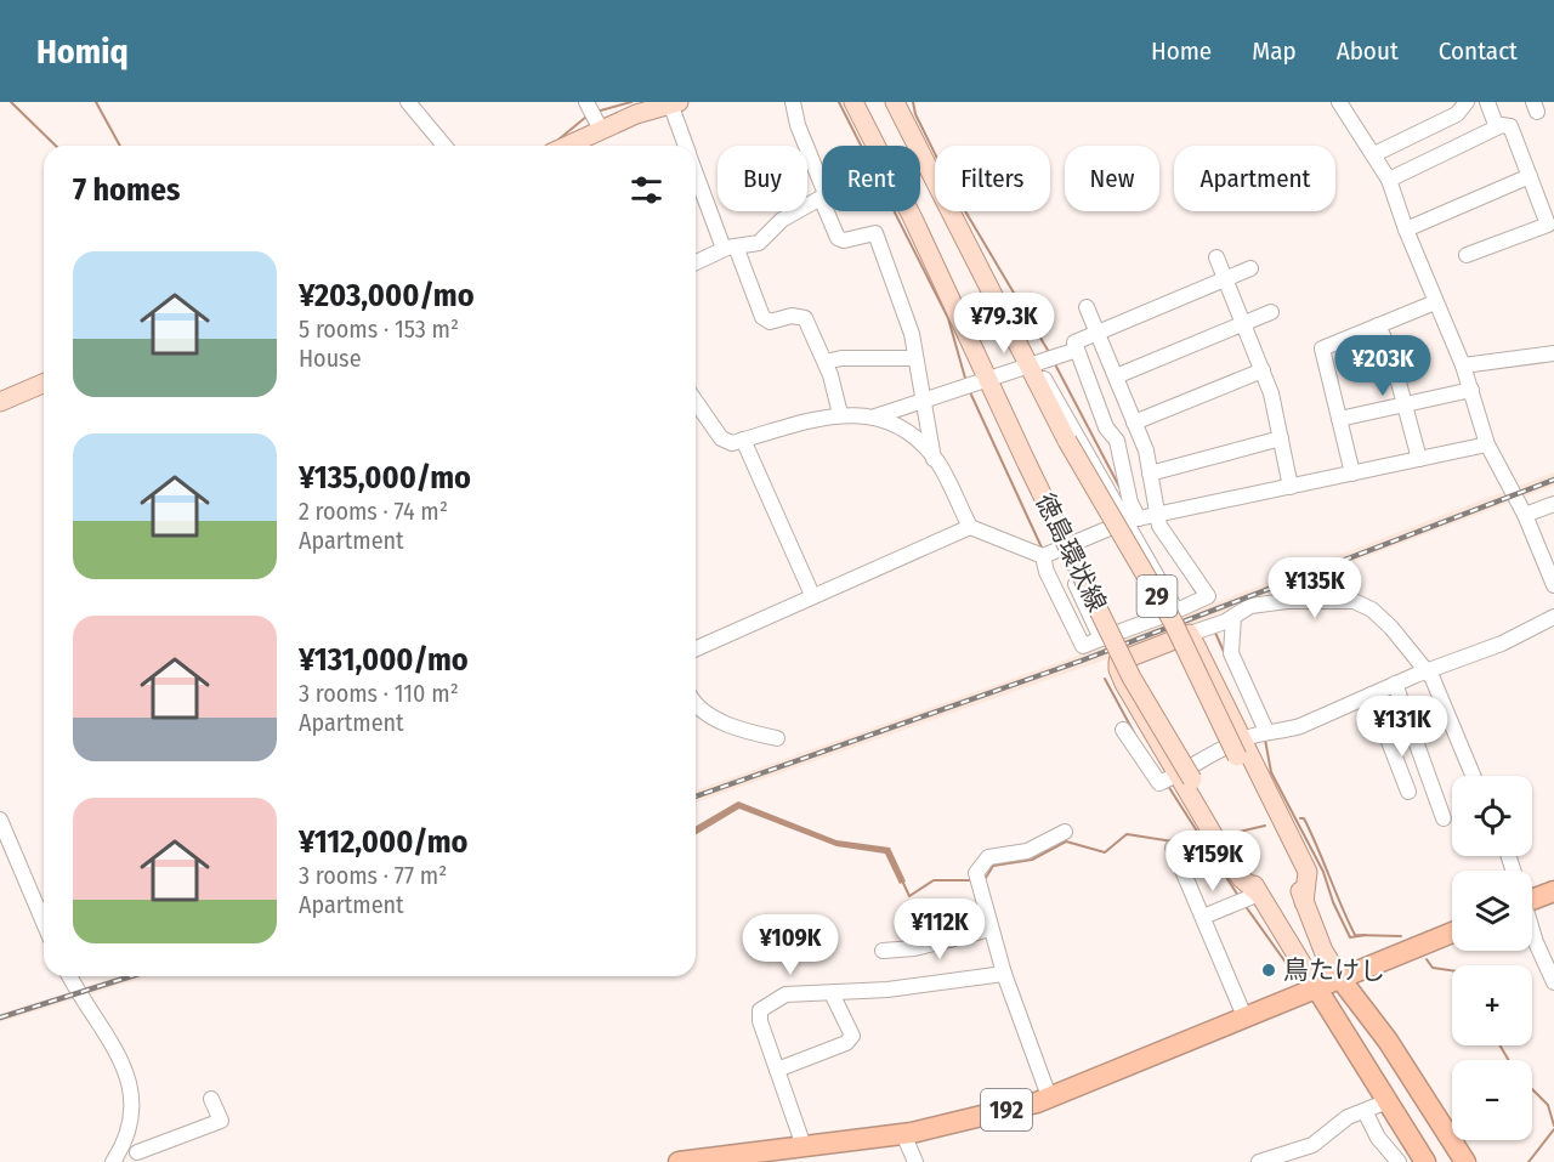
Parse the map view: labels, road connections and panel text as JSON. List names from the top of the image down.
{
  "streets": {
    "highway": ["192"],
    "main road": ["徳島環状線", "29"]
  },
  "crossings": [
    ["徳島環状線", "192"]
  ],
  "places": ["鳥たけし"],
  "page": {
    "header": "Homiq",
    "nav": [
      "Home",
      "Map",
      "About",
      "Contact"
    ],
    "chip": [
      "Buy",
      "Rent",
      "Filters",
      "New",
      "Apartment"
    ],
    "heading": "7 homes",
    "list": [
      {
        "name": "¥203,000/mo",
        "note": "5 rooms · 153 m² · House"
      },
      {
        "name": "¥135,000/mo",
        "note": "2 rooms · 74 m² · Apartment"
      },
      {
        "name": "¥131,000/mo",
        "note": "3 rooms · 110 m² · Apartment"
      },
      {
        "name": "¥112,000/mo",
        "note": "3 rooms · 77 m² · Apartment"
      }
    ],
    "price": [
      "¥79.3K",
      "¥203K",
      "¥135K",
      "¥131K",
      "¥159K",
      "¥112K",
      "¥109K"
    ],
    "map_buttons": ["+", "−"]
  }
}
